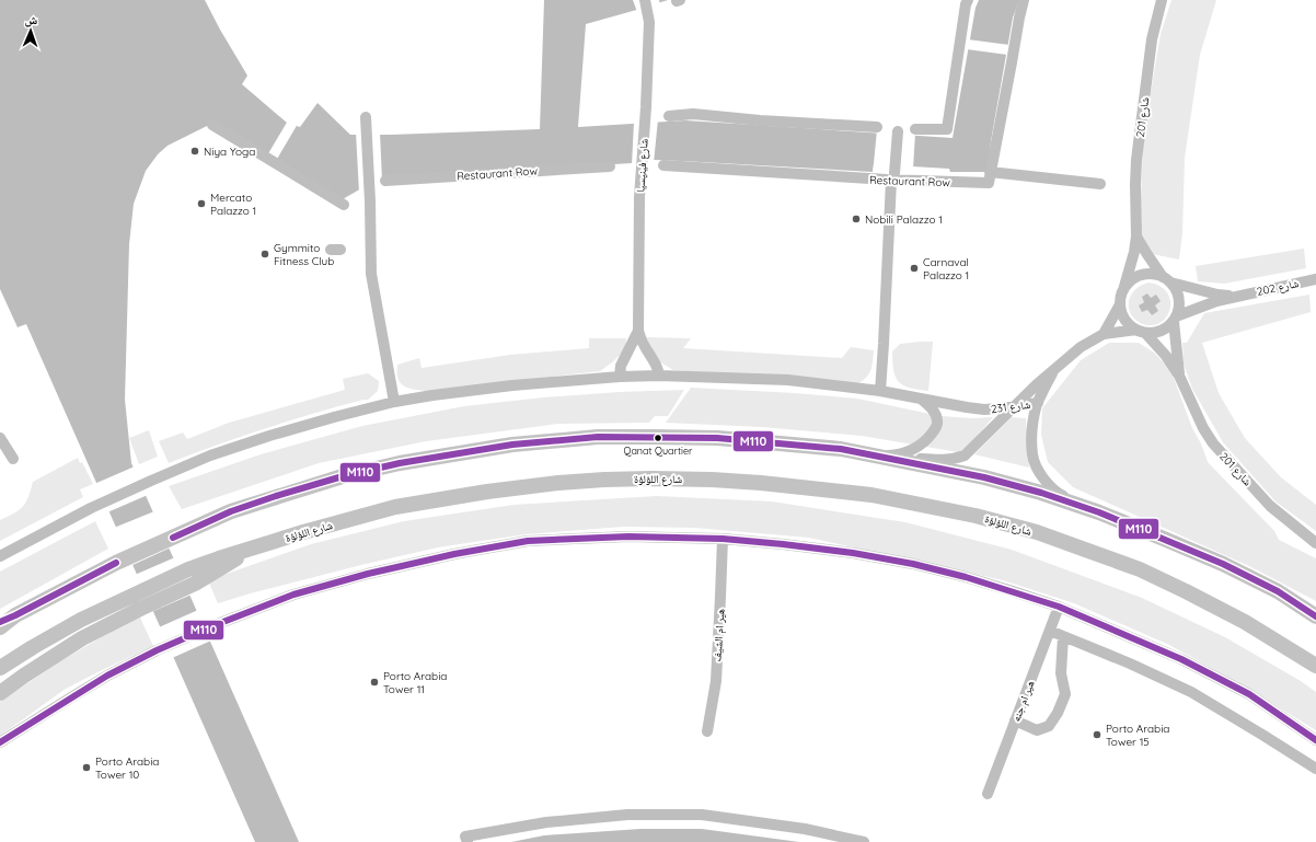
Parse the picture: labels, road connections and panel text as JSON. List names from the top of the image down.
{
  "streets": {
    "main road": ["شارع اللؤلؤة"],
    "street": [
      "شارع 201",
      "شارع فينيسيا",
      "Restaurant Row",
      "شارع 202",
      "شارع 231",
      "هير ام الشيف",
      "هير ام جنه"
    ]
  },
  "crossings": [
    ["شارع 201", "شارع 202"],
    ["شارع فينيسيا", "شارع 231"]
  ],
  "places": [
    "Niya Yoga",
    "Mercato Palazzo 1",
    "Nobili Palazzo 1",
    "Gymmito Fitness Club",
    "Carnaval Palazzo 1",
    "Qanat Quartier",
    "Porto Arabia Tower 11",
    "Porto Arabia Tower 15",
    "Porto Arabia Tower 10"
  ],
  "lines": ["transit line M110"],
  "north": "top"
}
